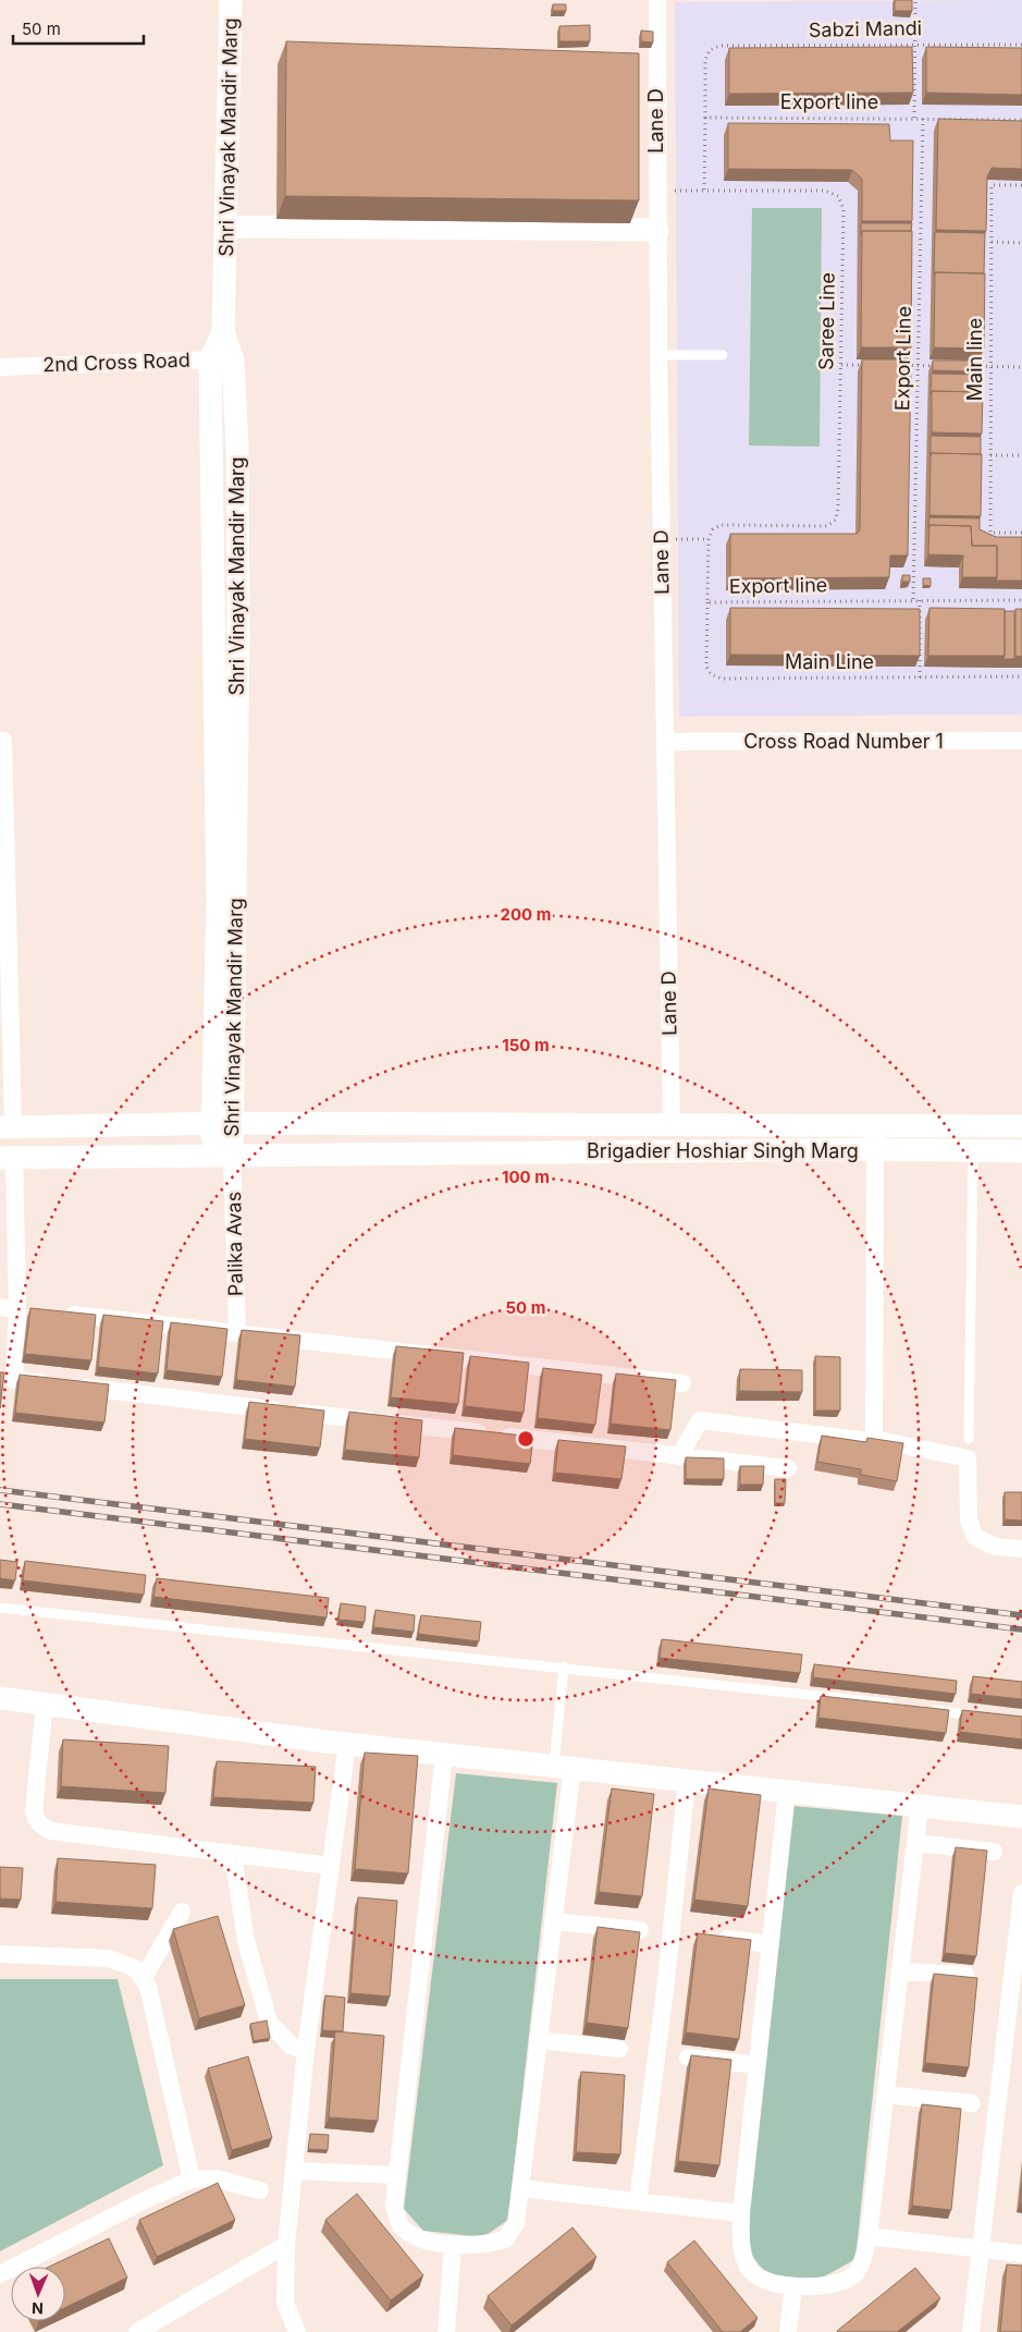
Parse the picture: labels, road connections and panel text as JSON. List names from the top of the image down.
{
  "streets": {
    "street": [
      "Lane D",
      "Shri Vinayak Mandir Marg",
      "2nd Cross Road",
      "Cross Road Number 1",
      "Brigadier Hoshiar Singh Marg",
      "Palika Avas"
    ],
    "path": [
      "Sabzi Mandi",
      "Export line",
      "Saree Line",
      "Export Line",
      "Main line",
      "Main Line"
    ]
  },
  "crossings": [
    ["Sabzi Mandi", "Export line"],
    ["Export line", "Saree Line"],
    ["Export line", "Export Line"],
    ["Export line", "Main Line"],
    ["Lane D", "Saree Line"],
    ["Lane D", "Cross Road Number 1"],
    ["Lane D", "Brigadier Hoshiar Singh Marg"],
    ["Shri Vinayak Mandir Marg", "2nd Cross Road"],
    ["Shri Vinayak Mandir Marg", "Brigadier Hoshiar Singh Marg"],
    ["Shri Vinayak Mandir Marg", "Palika Avas"],
    ["Brigadier Hoshiar Singh Marg", "Palika Avas"]
  ],
  "scale_bar": "50 m",
  "north": "bottom",
  "rings": [
    "200 m",
    "150 m",
    "100 m",
    "50 m"
  ]
}
